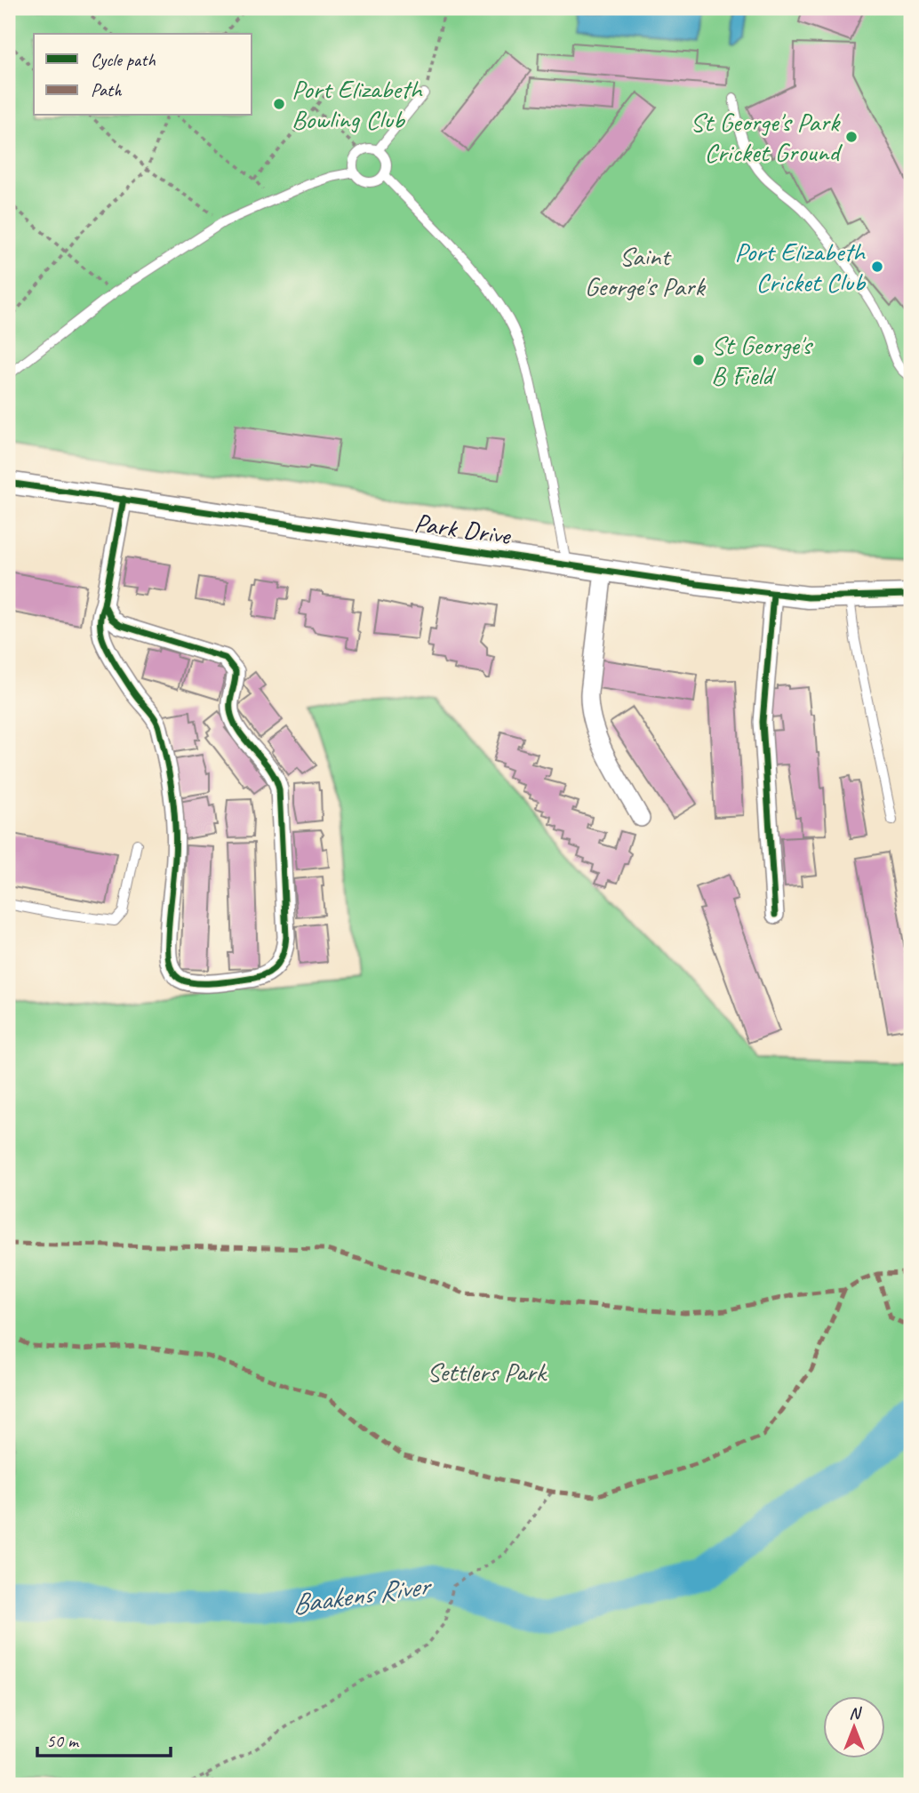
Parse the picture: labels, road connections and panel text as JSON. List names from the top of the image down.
{
  "streets": {
    "street": ["Park Drive"]
  },
  "water": ["Baakens River"],
  "parks": ["Saint George's Park", "Settlers Park"],
  "places": [
    "Port Elizabeth Bowling Club",
    "St George's Park Cricket Ground",
    "Port Elizabeth Cricket Club",
    "St George's B Field"
  ],
  "legend": ["Cycle path", "Path"],
  "scale_bar": "50 m",
  "north": "top"
}
